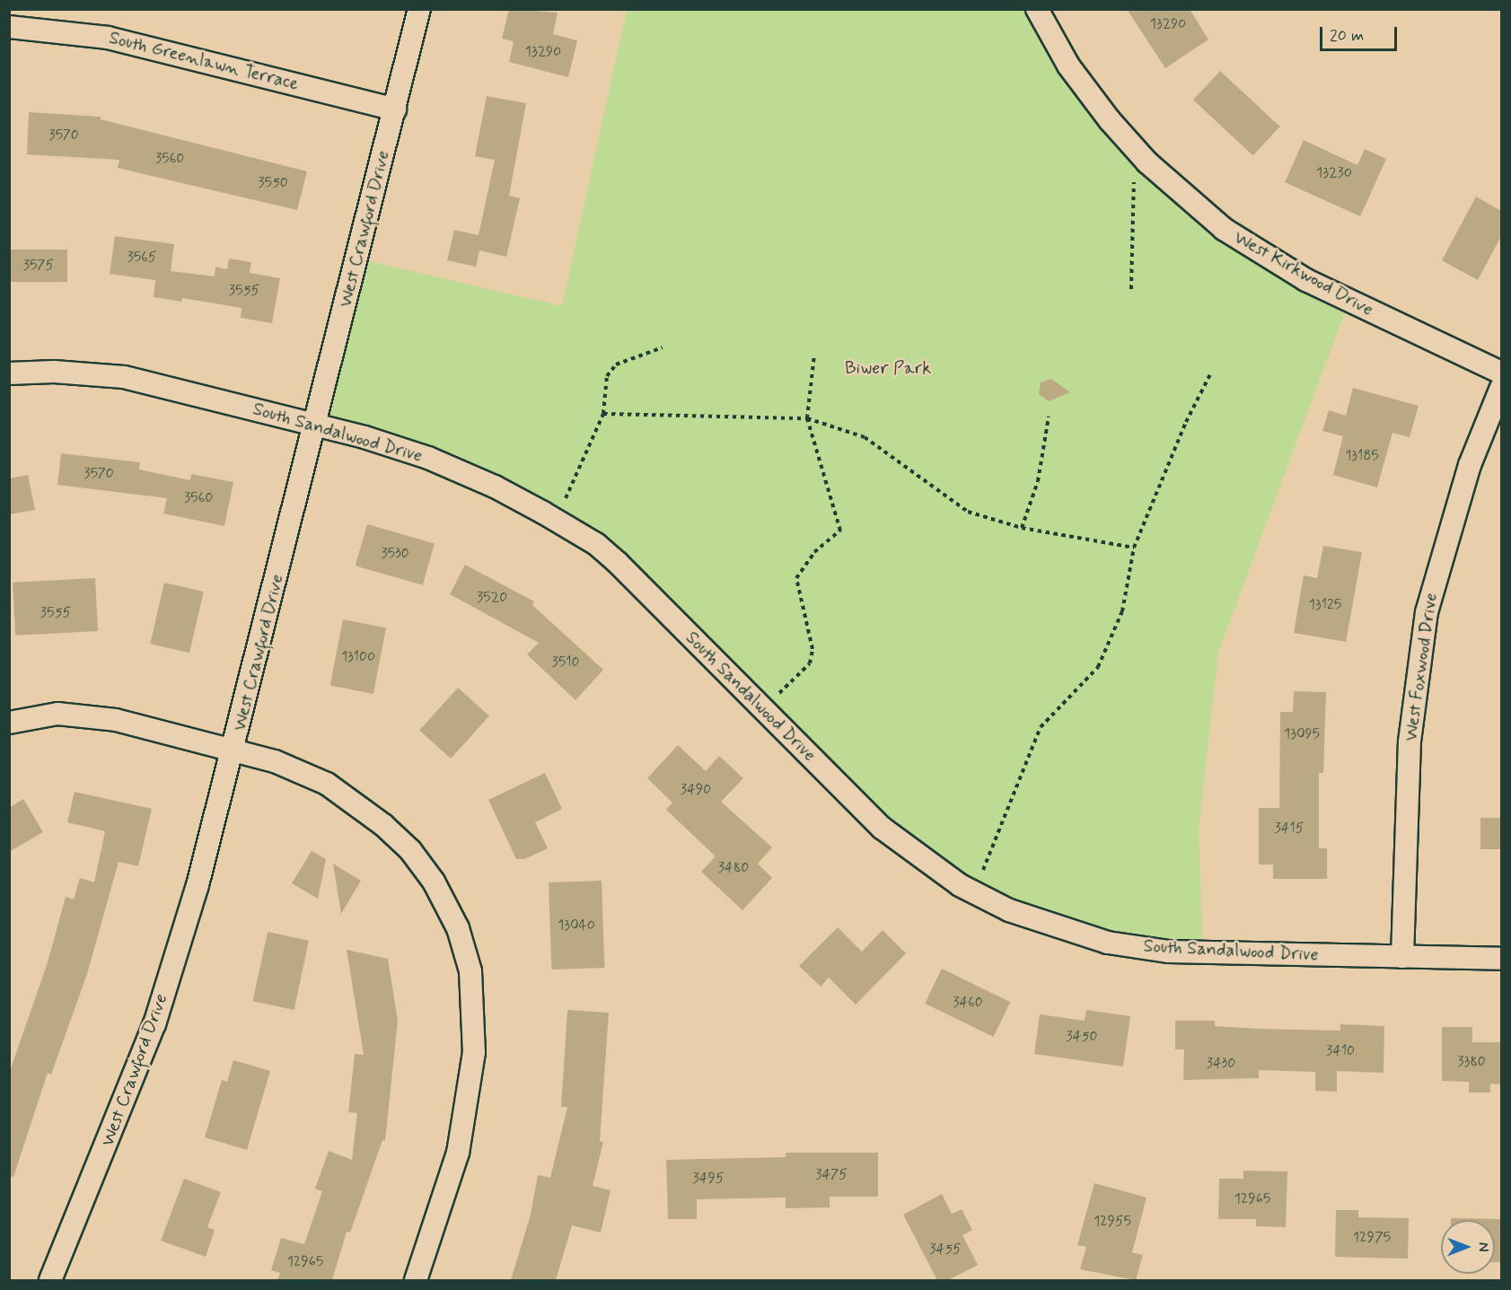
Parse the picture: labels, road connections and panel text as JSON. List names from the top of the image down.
{
  "streets": {
    "street": [
      "South Greenlawn Terrace",
      "West Crawford Drive",
      "West Kirkwood Drive",
      "South Sandalwood Drive",
      "West Foxwood Drive"
    ]
  },
  "crossings": [
    ["South Greenlawn Terrace", "West Crawford Drive"],
    ["West Crawford Drive", "South Sandalwood Drive"],
    ["South Sandalwood Drive", "West Foxwood Drive"]
  ],
  "parks": ["Biwer Park"],
  "house_numbers": [
    "13290",
    "13290",
    "3570",
    "3560",
    "13230",
    "3550",
    "3565",
    "3575",
    "3555",
    "13185",
    "3570",
    "3560",
    "3530",
    "3520",
    "13125",
    "3555",
    "13100",
    "3510",
    "13095",
    "3490",
    "3415",
    "3480",
    "13040",
    "3460",
    "3450",
    "3410",
    "3380",
    "3430",
    "3475",
    "3495",
    "12965",
    "12955",
    "12975",
    "3455",
    "12965"
  ],
  "scale_bar": "20 m",
  "north": "right"
}
